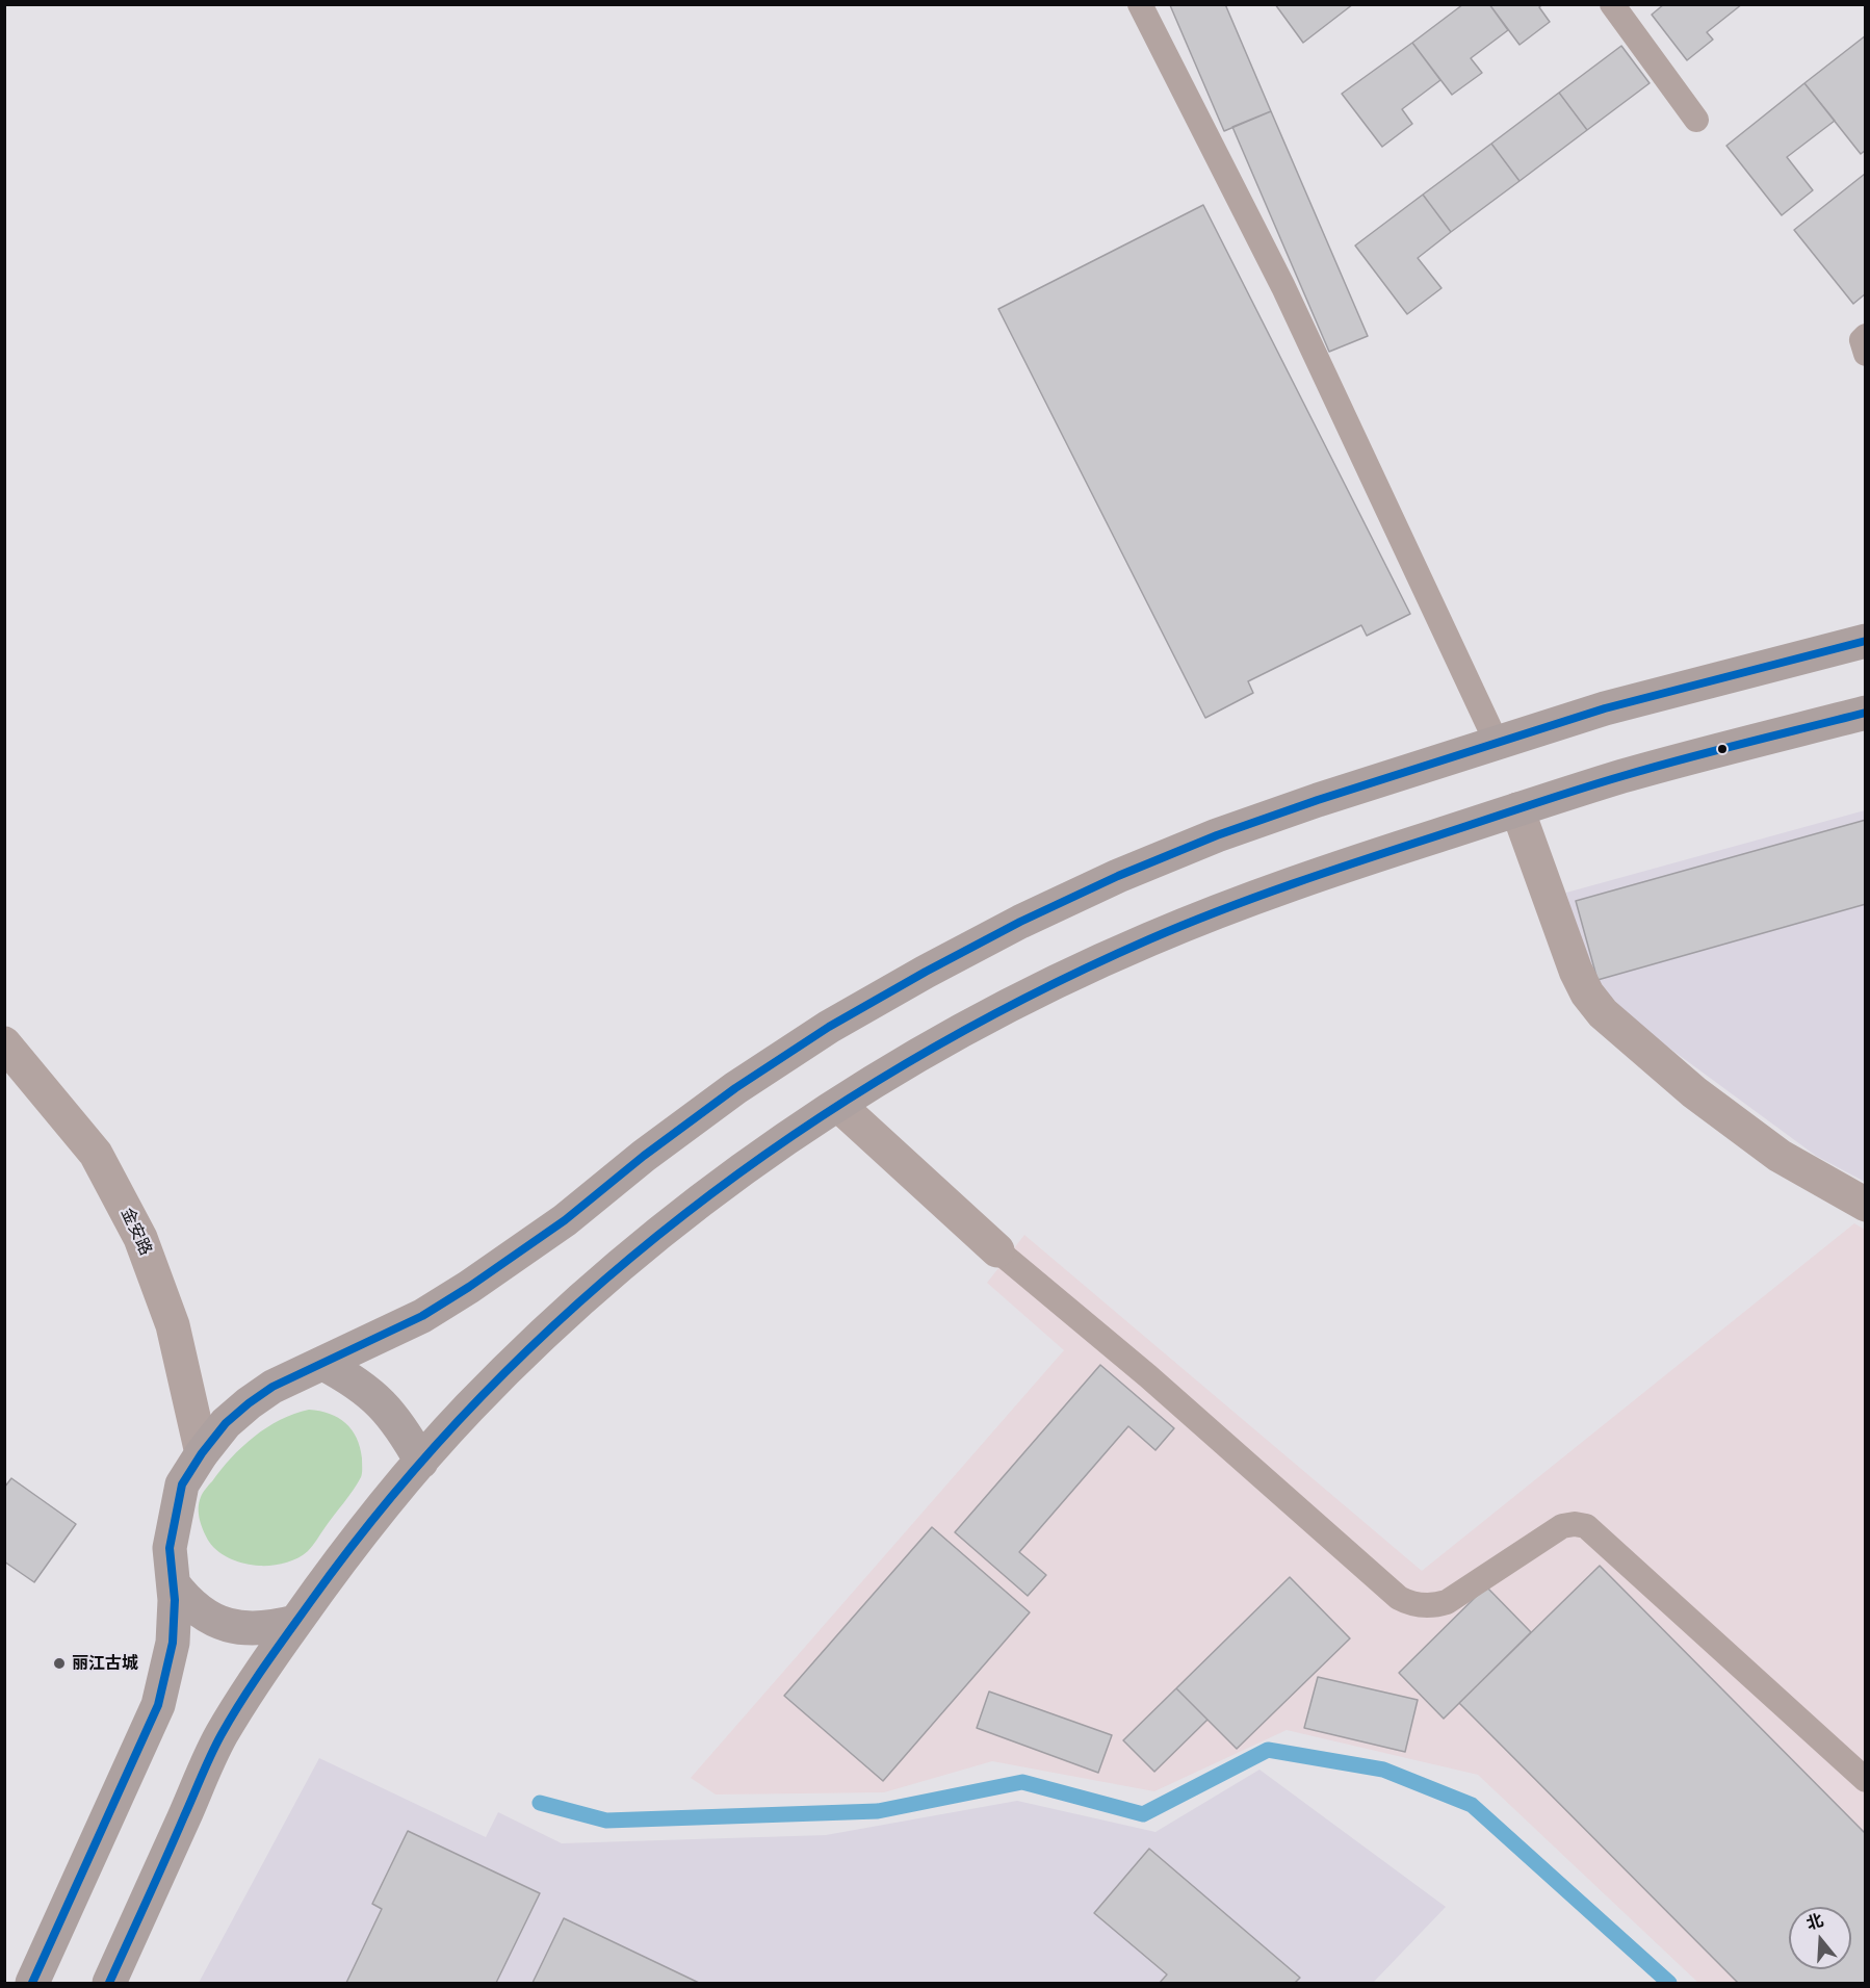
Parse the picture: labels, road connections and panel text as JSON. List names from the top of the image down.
{
  "streets": {
    "street": ["金安路"]
  },
  "places": ["丽江古城"],
  "north": "top"
}
